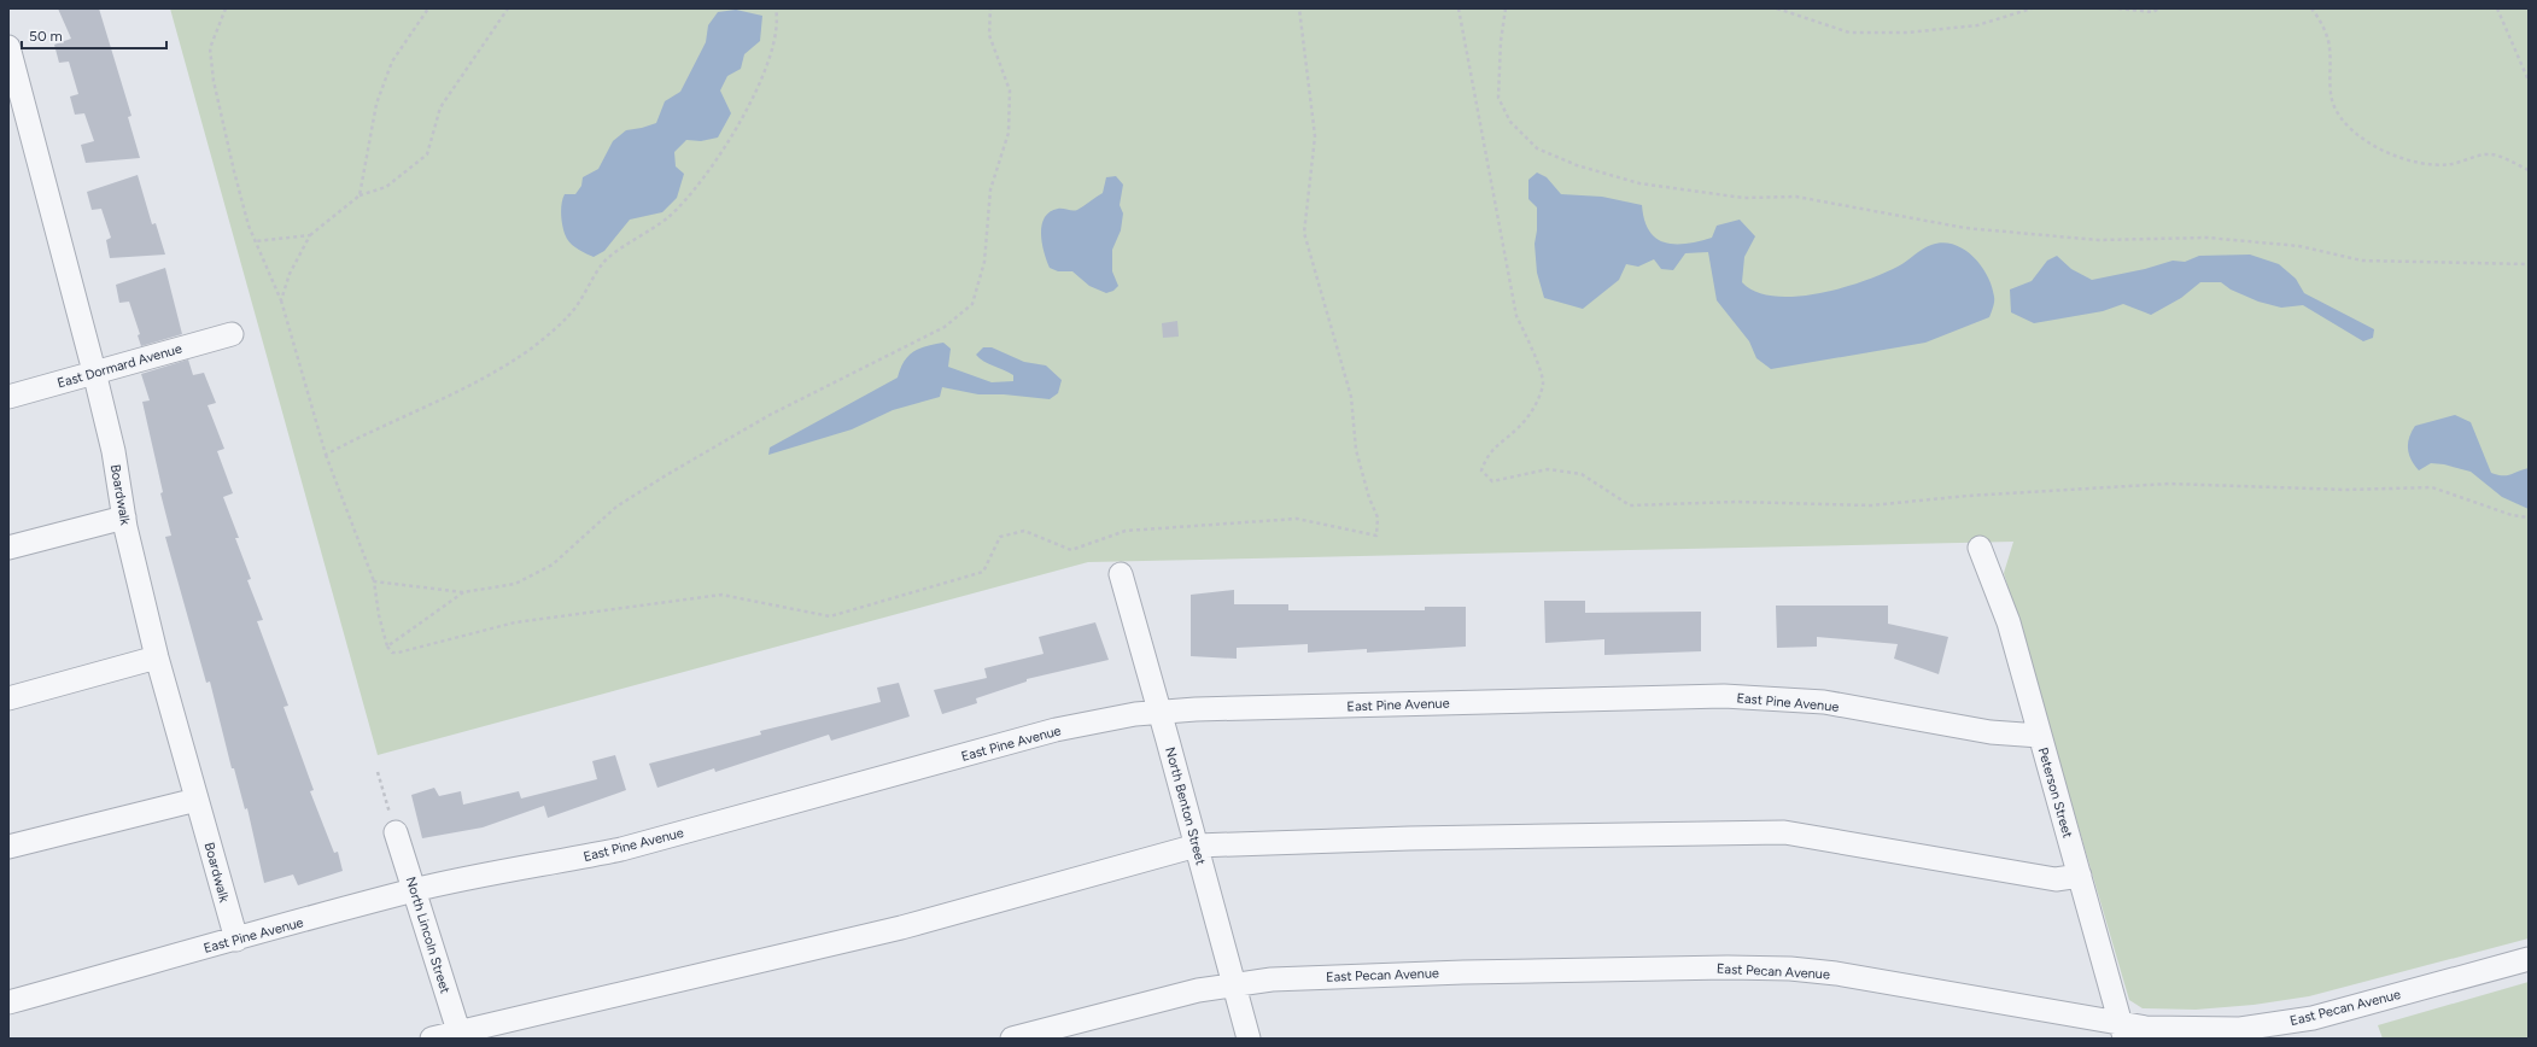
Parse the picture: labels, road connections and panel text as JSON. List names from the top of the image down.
{
  "streets": {
    "street": [
      "East Dormard Avenue",
      "Boardwalk",
      "East Pine Avenue",
      "Peterson Street",
      "North Benton Street",
      "North Lincoln Street",
      "East Pecan Avenue"
    ]
  },
  "crossings": [
    ["East Dormard Avenue", "Boardwalk"],
    ["Boardwalk", "East Pine Avenue"],
    ["East Pine Avenue", "Peterson Street"],
    ["East Pine Avenue", "North Benton Street"],
    ["East Pine Avenue", "North Lincoln Street"],
    ["Peterson Street", "East Pecan Avenue"],
    ["North Benton Street", "East Pecan Avenue"]
  ],
  "scale_bar": "50 m"
}
